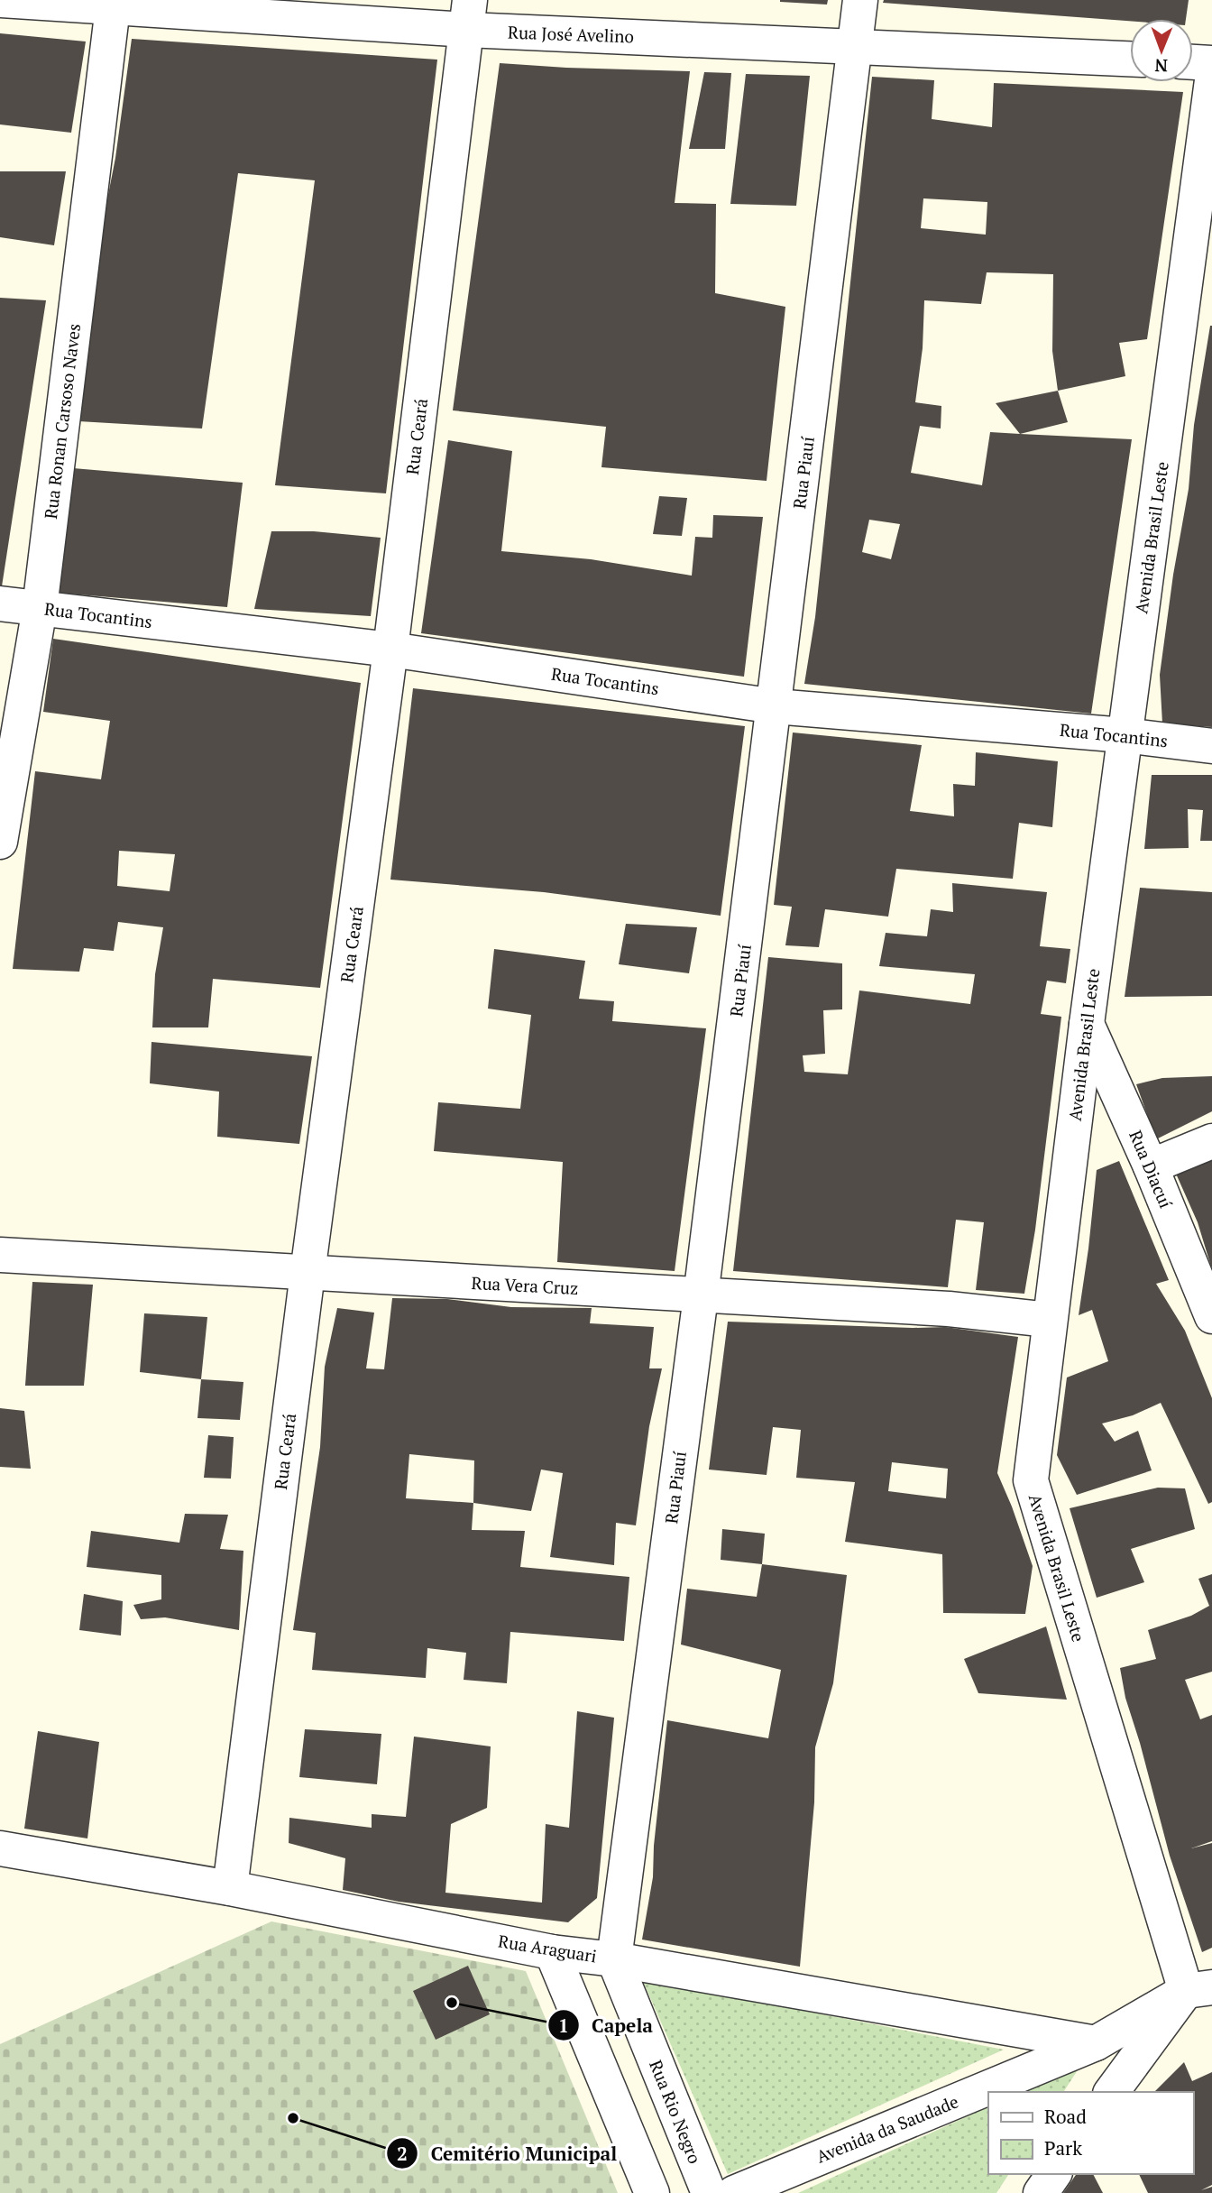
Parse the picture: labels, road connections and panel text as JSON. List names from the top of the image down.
{
  "streets": {
    "street": [
      "Rua José Avelino",
      "Rua Ronan Carsoso Naves",
      "Rua Ceará",
      "Rua Piauí",
      "Avenida Brasil Leste",
      "Rua Tocantins",
      "Rua Diacuí",
      "Rua Vera Cruz",
      "Rua Araguari",
      "Rua Rio Negro",
      "Avenida da Saudade"
    ]
  },
  "crossings": [
    ["Rua José Avelino", "Rua Ronan Carsoso Naves"],
    ["Rua José Avelino", "Rua Ceará"],
    ["Rua José Avelino", "Rua Piauí"],
    ["Rua Ronan Carsoso Naves", "Rua Tocantins"],
    ["Rua Ceará", "Rua Tocantins"],
    ["Rua Ceará", "Rua Vera Cruz"],
    ["Rua Ceará", "Rua Araguari"],
    ["Rua Piauí", "Rua Tocantins"],
    ["Rua Piauí", "Rua Vera Cruz"],
    ["Rua Piauí", "Rua Araguari"],
    ["Rua Piauí", "Rua Rio Negro"],
    ["Avenida Brasil Leste", "Rua Tocantins"],
    ["Avenida Brasil Leste", "Rua Diacuí"],
    ["Avenida Brasil Leste", "Rua Vera Cruz"],
    ["Avenida Brasil Leste", "Avenida da Saudade"],
    ["Rua Araguari", "Rua Rio Negro"],
    ["Rua Araguari", "Avenida da Saudade"]
  ],
  "places": ["Capela", "Cemitério Municipal"],
  "legend": ["Road", "Park"],
  "north": "bottom"
}
